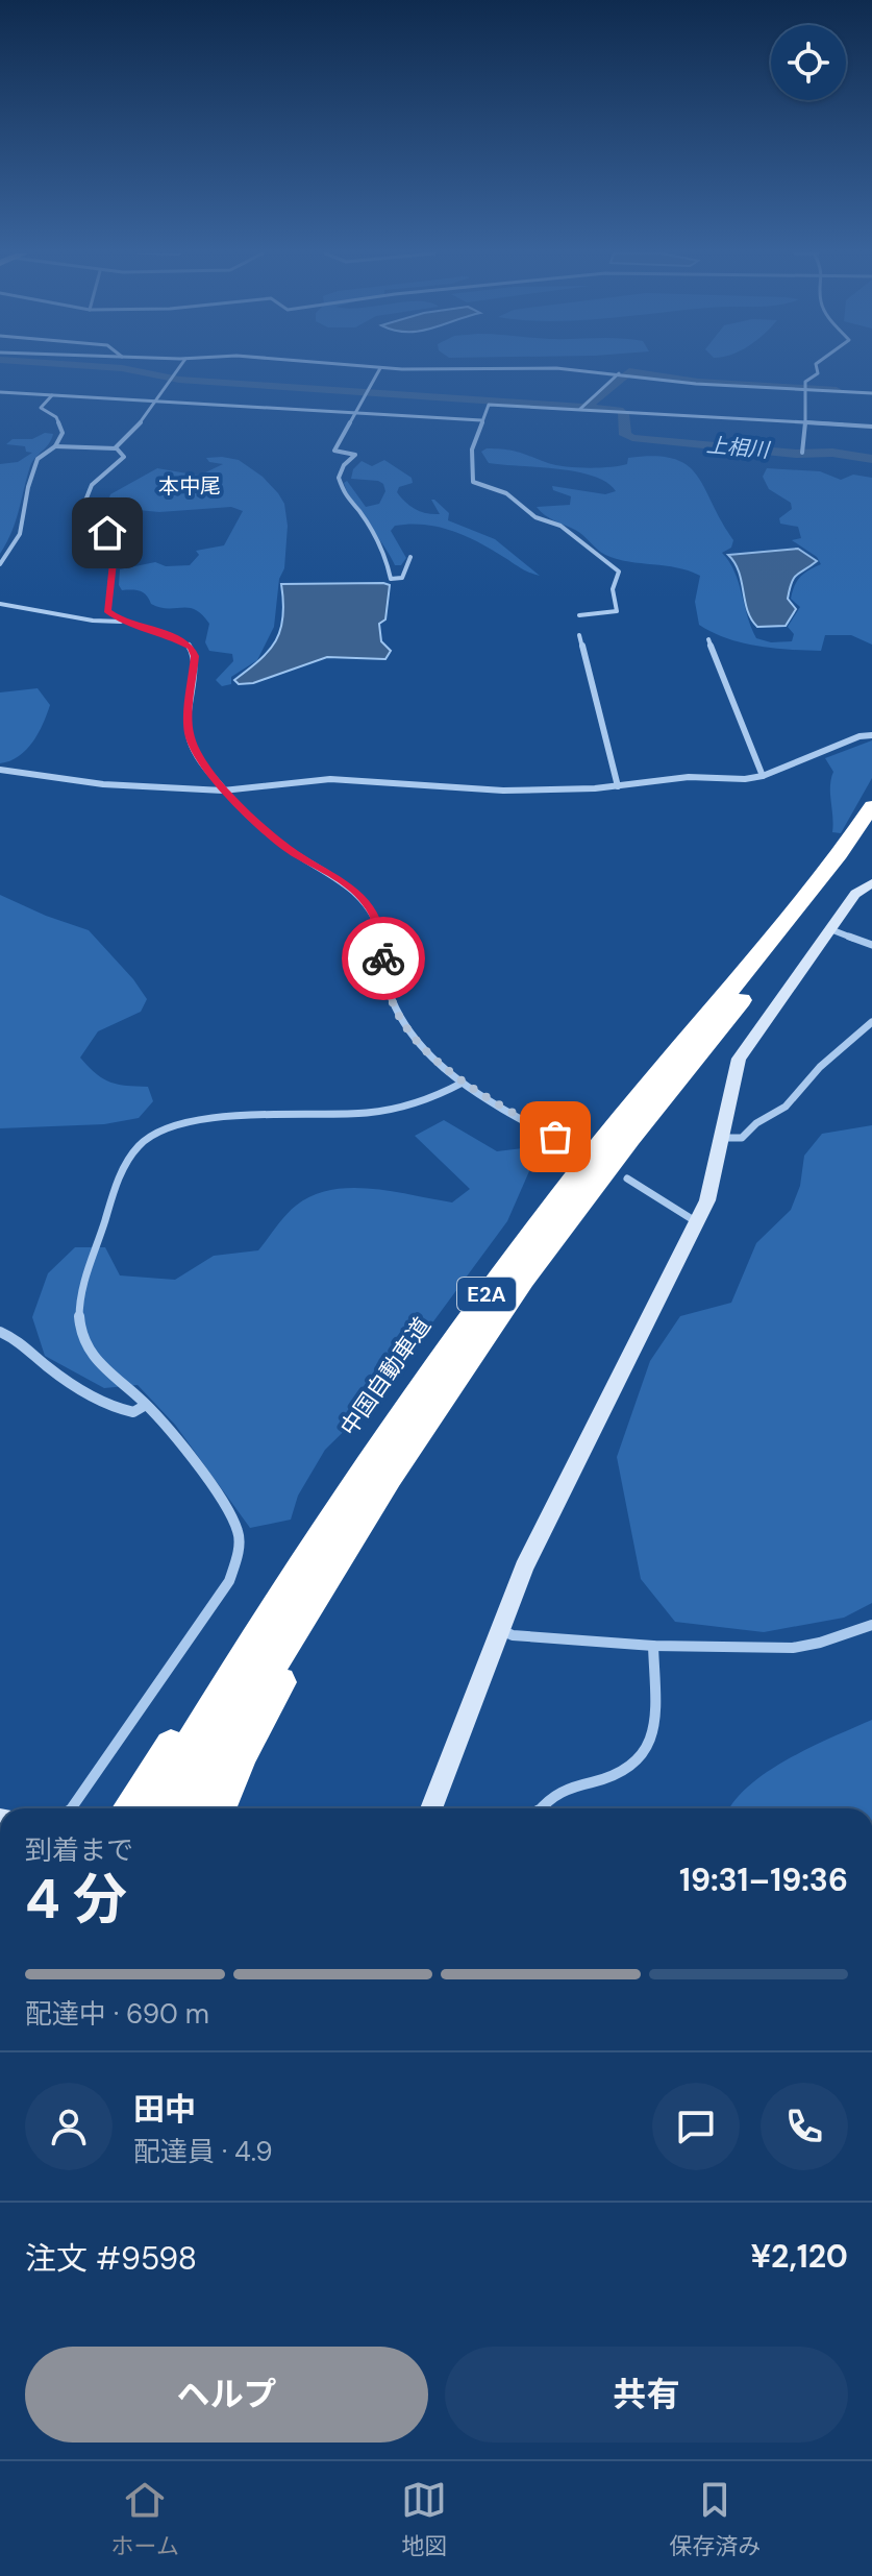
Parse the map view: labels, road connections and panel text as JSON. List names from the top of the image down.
{
  "streets": {
    "highway": ["E2A", "中国自動車道"]
  },
  "districts": ["本中尾"],
  "water": ["上相川"],
  "page": {
    "heading": ["4 分", "到着まで", "19:31–19:36"],
    "panel": [
      "田中",
      "配達員 · 4.9",
      "注文 #9598",
      "¥2,120"
    ],
    "bar": "配達中 · 690 m",
    "buttons": ["ヘルプ", "共有"],
    "tabs": ["ホーム", "地図", "保存済み"]
  }
}
